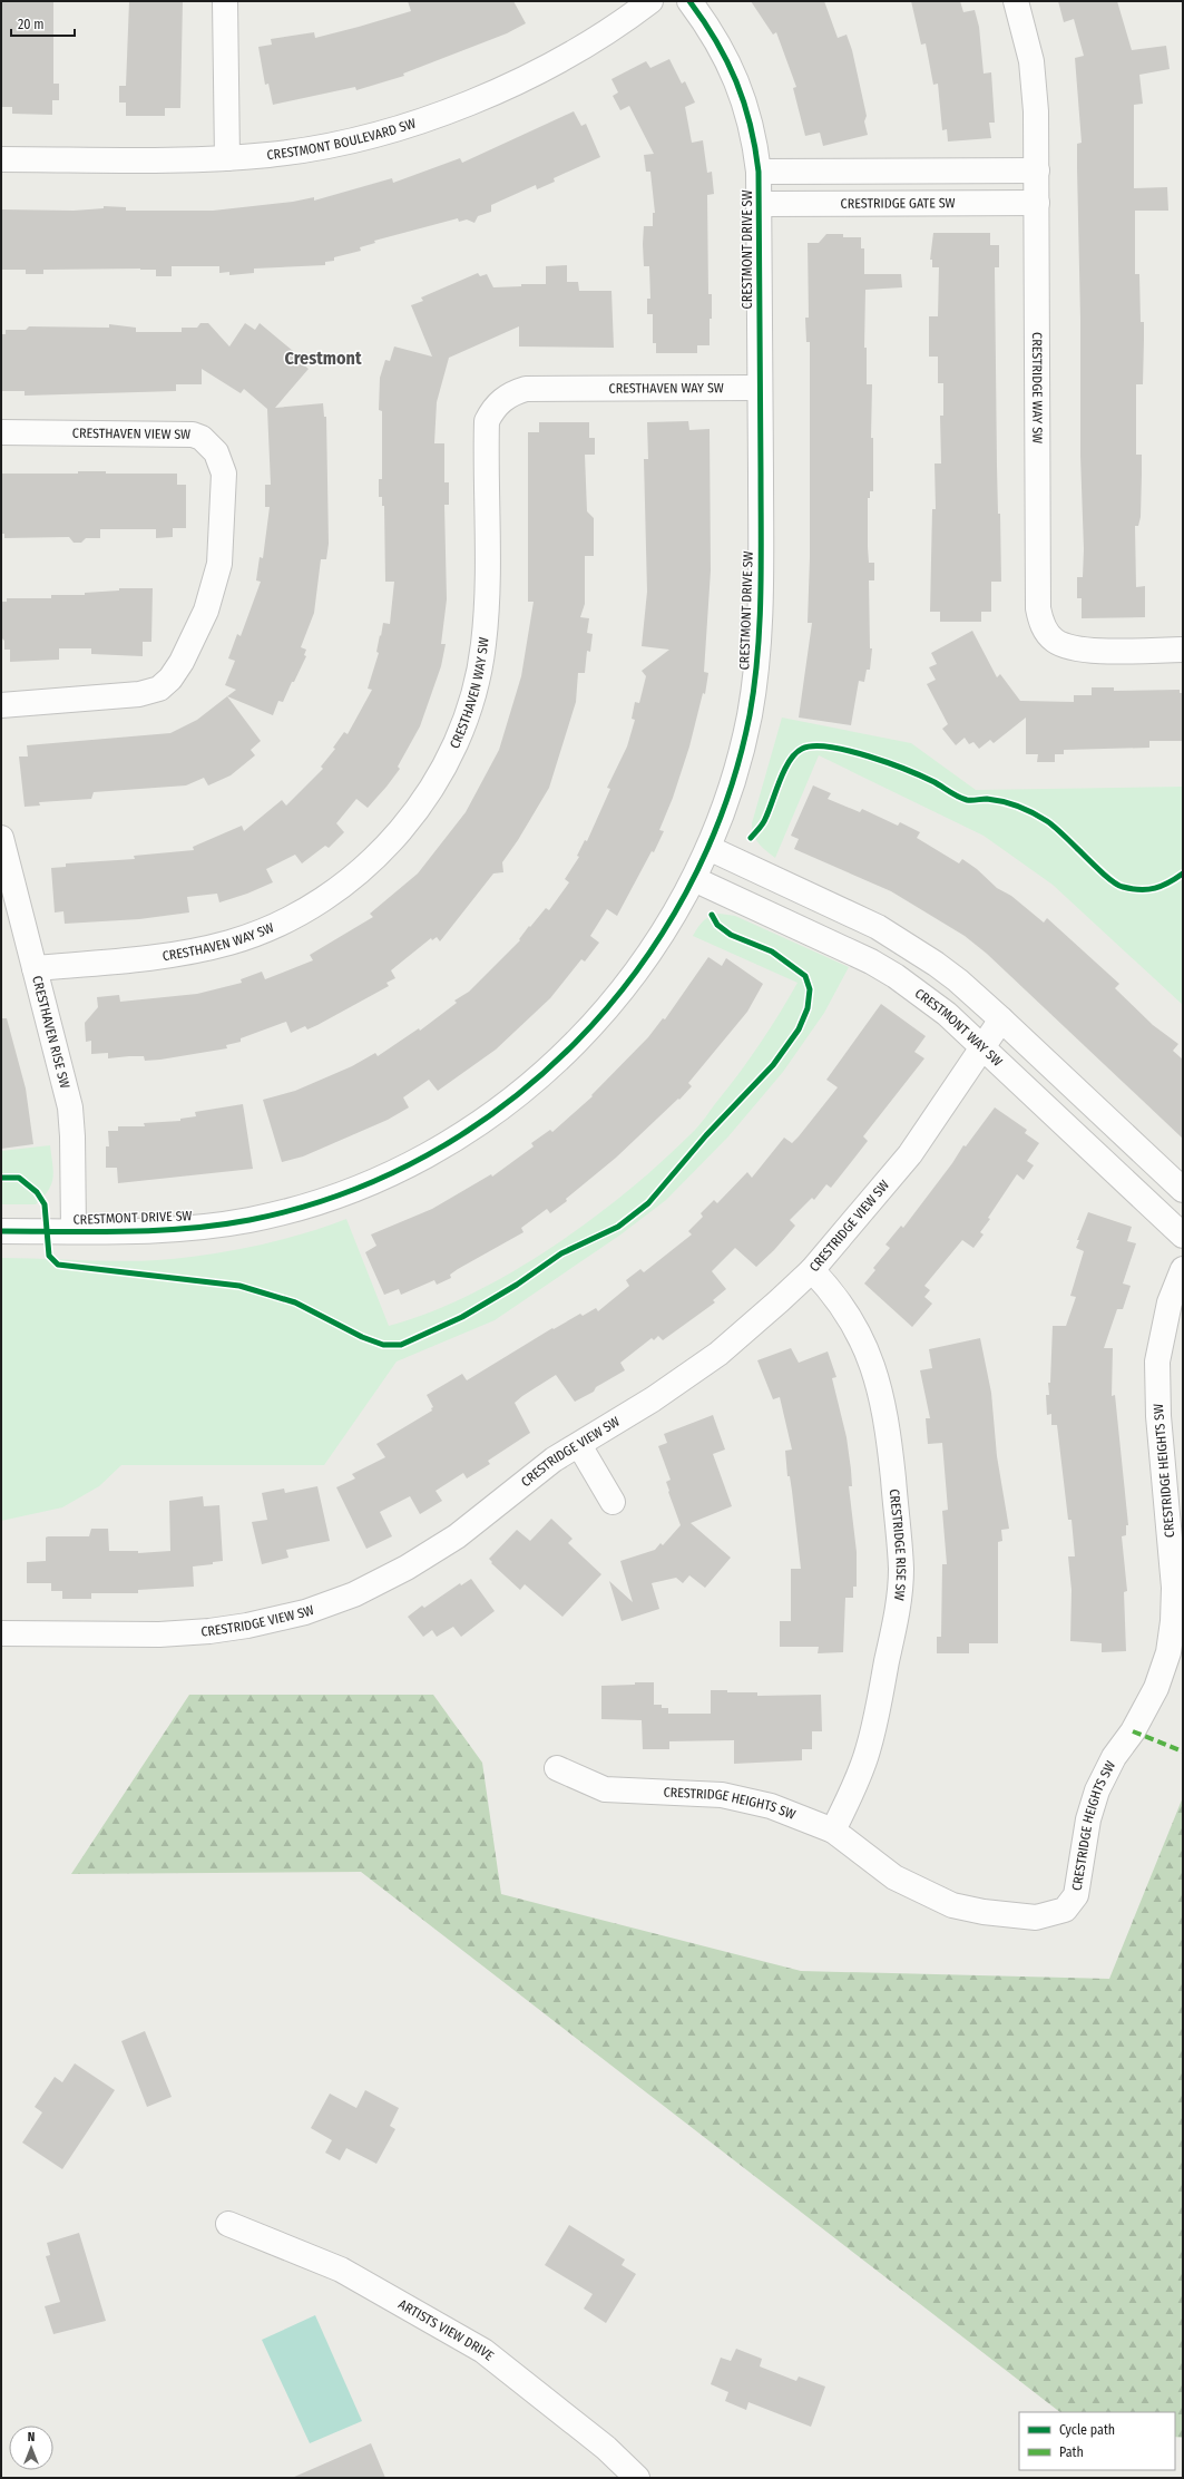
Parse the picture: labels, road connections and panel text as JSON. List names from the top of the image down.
{
  "streets": {
    "street": [
      "CRESTMONT BOULEVARD SW",
      "CRESTRIDGE GATE SW",
      "CRESTMONT DRIVE SW",
      "CRESTHAVEN WAY SW",
      "CRESTRIDGE WAY SW",
      "CRESTHAVEN VIEW SW",
      "CRESTMONT WAY SW",
      "CRESTHAVEN RISE SW",
      "CRESTRIDGE VIEW SW",
      "CRESTRIDGE HEIGHTS SW",
      "CRESTRIDGE RISE SW",
      "ARTISTS VIEW DRIVE"
    ]
  },
  "crossings": [
    ["CRESTRIDGE GATE SW", "CRESTMONT DRIVE SW"],
    ["CRESTRIDGE GATE SW", "CRESTRIDGE WAY SW"],
    ["CRESTMONT DRIVE SW", "CRESTHAVEN WAY SW"],
    ["CRESTMONT DRIVE SW", "CRESTMONT WAY SW"],
    ["CRESTMONT DRIVE SW", "CRESTHAVEN RISE SW"],
    ["CRESTHAVEN WAY SW", "CRESTHAVEN RISE SW"],
    ["CRESTMONT WAY SW", "CRESTRIDGE VIEW SW"],
    ["CRESTRIDGE VIEW SW", "CRESTRIDGE RISE SW"],
    ["CRESTRIDGE HEIGHTS SW", "CRESTRIDGE RISE SW"]
  ],
  "districts": ["Crestmont"],
  "legend": ["Cycle path", "Path"],
  "scale_bar": "20 m",
  "north": "top"
}
